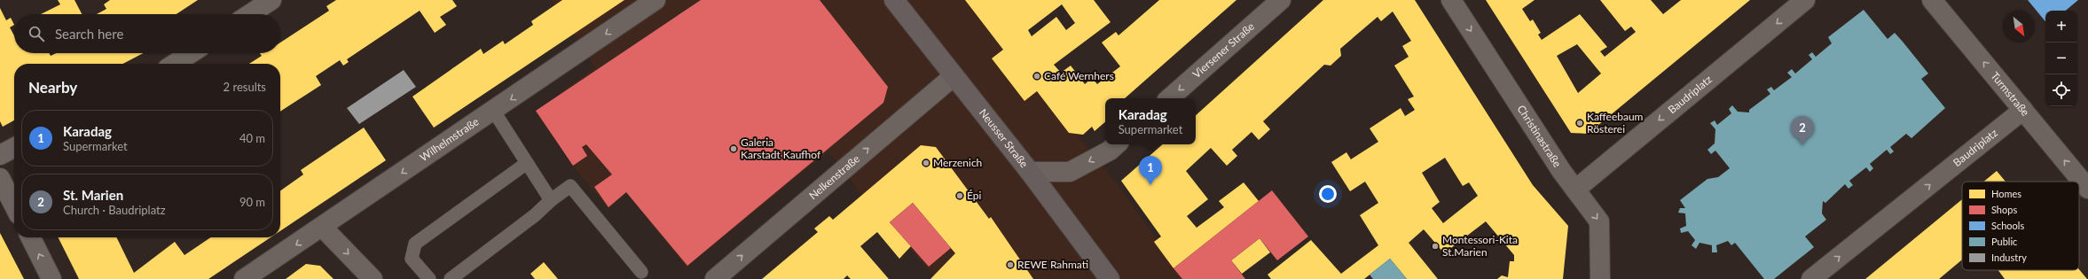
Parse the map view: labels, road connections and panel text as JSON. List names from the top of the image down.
{
  "streets": {
    "main road": ["Neusser Straße"],
    "street": [
      "Viersener Straße",
      "Baudriplatz",
      "Turmstraße",
      "Christinastraße",
      "Wilhelmstraße",
      "Nelkenstraße"
    ]
  },
  "crossings": [
    ["Baudriplatz", "Turmstraße"],
    ["Baudriplatz", "Christinastraße"],
    ["Neusser Straße", "Nelkenstraße"]
  ],
  "one_way": [
    "Viersener Straße",
    "Turmstraße",
    "Christinastraße",
    "Wilhelmstraße",
    "Nelkenstraße"
  ],
  "places": [
    "Café Wernhers",
    "Kaffeebaum Rösterei",
    "Galeria Karstadt Kaufhof",
    "Merzenich",
    "Épi",
    "Montessori-Kita St.Marien",
    "REWE Rahmati"
  ],
  "legend": [
    "Homes",
    "Shops",
    "Schools",
    "Public",
    "Industry"
  ],
  "north": "bottom right",
  "page": {
    "map_buttons": ["+", "−"],
    "search": "Search here",
    "heading": ["Nearby", "2 results"],
    "popup": ["Karadag", "Supermarket"],
    "list": [
      {
        "mark": "1",
        "name": "Karadag",
        "note": "Supermarket",
        "value": "40 m"
      },
      {
        "mark": "2",
        "name": "St. Marien",
        "note": "Church · Baudriplatz",
        "value": "90 m"
      }
    ],
    "pins": ["2", "1"]
  }
}
